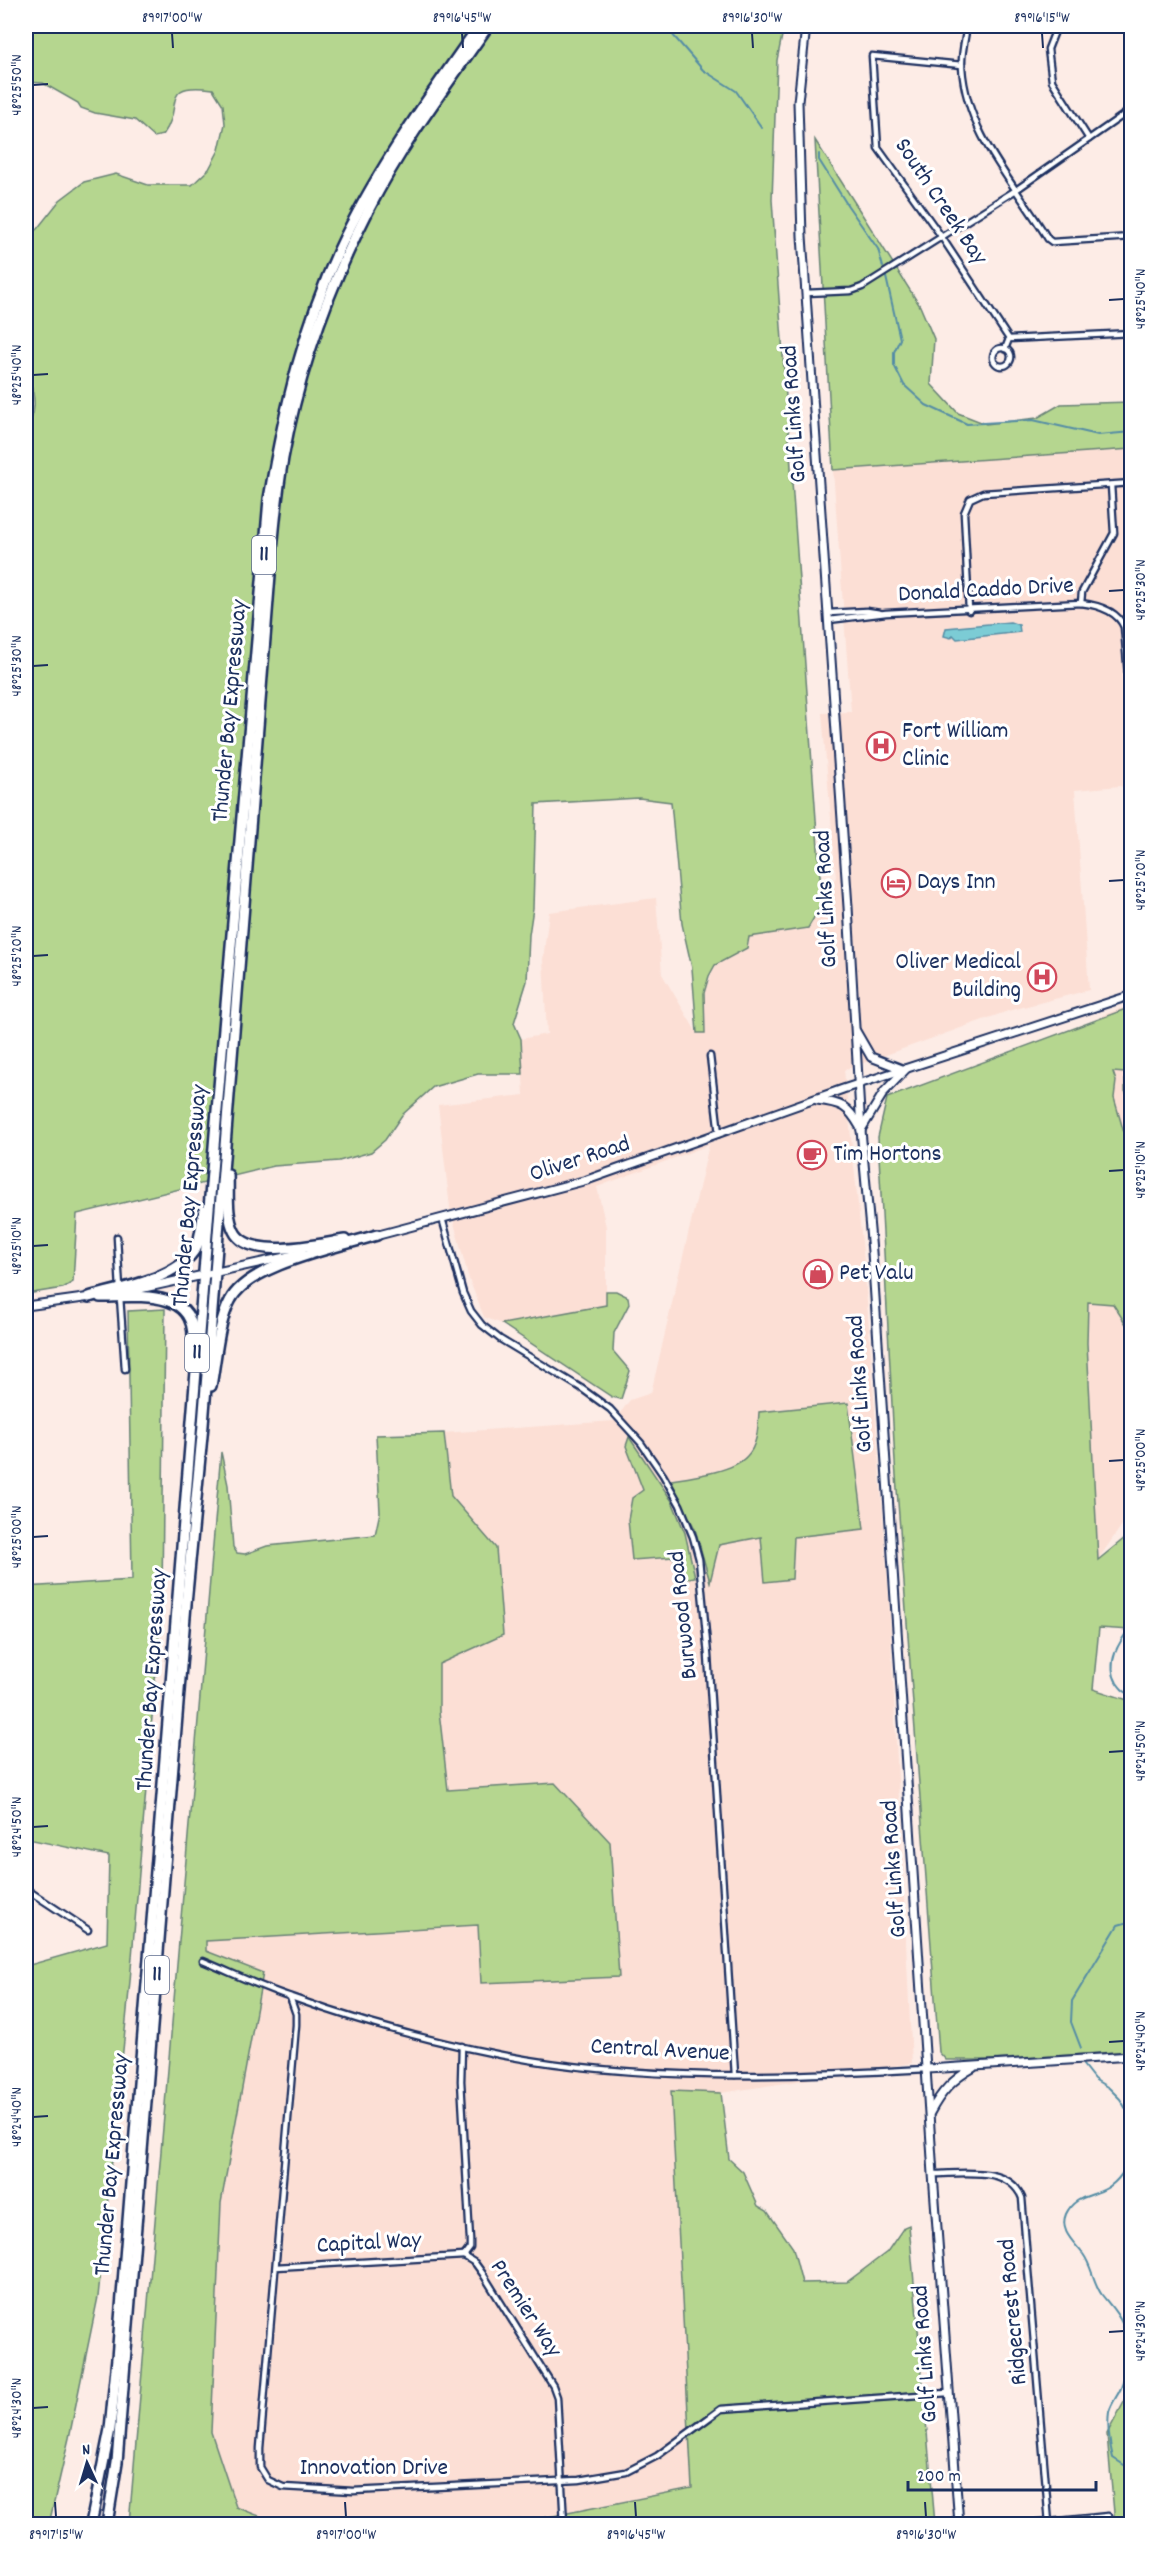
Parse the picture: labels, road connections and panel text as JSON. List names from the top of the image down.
{
  "streets": {
    "highway": ["11", "Thunder Bay Expressway"],
    "main road": ["Golf Links Road", "Oliver Road", "Central Avenue"],
    "street": [
      "South Creek Bay",
      "Donald Caddo Drive",
      "Burwood Road",
      "Capital Way",
      "Premier Way",
      "Ridgecrest Road",
      "Innovation Drive"
    ]
  },
  "crossings": [
    ["Golf Links Road", "Donald Caddo Drive"],
    ["Golf Links Road", "Oliver Road"],
    ["Golf Links Road", "Central Avenue"],
    ["Golf Links Road", "Ridgecrest Road"],
    ["Golf Links Road", "Innovation Drive"],
    ["Thunder Bay Expressway", "Oliver Road"],
    ["Oliver Road", "Burwood Road"],
    ["Burwood Road", "Central Avenue"],
    ["Central Avenue", "Premier Way"],
    ["Central Avenue", "Innovation Drive"],
    ["Capital Way", "Premier Way"],
    ["Capital Way", "Innovation Drive"],
    ["Premier Way", "Innovation Drive"]
  ],
  "places": {
    "hospital": ["Fort William Clinic", "Oliver Medical Building"],
    "hotel": ["Days Inn"],
    "cafe": ["Tim Hortons"],
    "shop": ["Pet Valu"]
  },
  "scale_bar": "200 m",
  "north": "top",
  "coordinates": [
    "89°17'00\"W",
    "89°16'45\"W",
    "89°16'30\"W",
    "89°16'15\"W",
    "48°25'50\"N",
    "48°25'40\"N",
    "48°25'30\"N",
    "48°25'20\"N",
    "48°25'10\"N",
    "48°25'00\"N",
    "48°24'50\"N",
    "48°24'40\"N",
    "48°24'30\"N",
    "89°17'15\"W"
  ]
}
